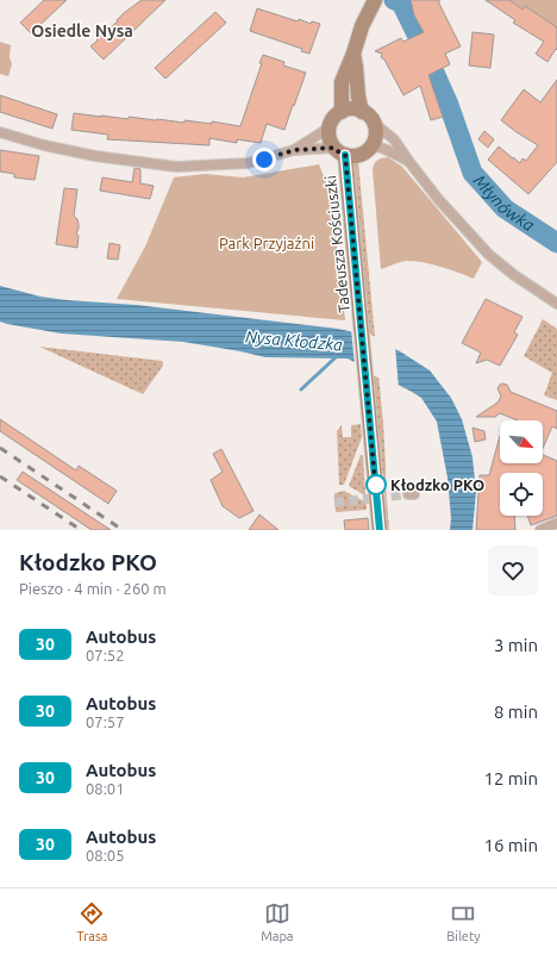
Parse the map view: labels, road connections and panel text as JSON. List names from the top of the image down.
{
  "streets": {
    "street": ["Tadeusza Kościuszki"]
  },
  "districts": ["Osiedle Nysa"],
  "water": ["Młynówka", "Nysa Kłodzka"],
  "parks": ["Park Przyjaźni"],
  "places": ["Kłodzko PKO"],
  "lines": ["bus line 30"],
  "north": "bottom right",
  "page": {
    "heading": ["Kłodzko PKO", "Pieszo · 4 min · 260 m"],
    "list": [
      {
        "mark": "30",
        "name": "Autobus",
        "note": "07:52",
        "value": "3 min"
      },
      {
        "mark": "30",
        "name": "Autobus",
        "note": "07:57",
        "value": "8 min"
      },
      {
        "mark": "30",
        "name": "Autobus",
        "note": "08:01",
        "value": "12 min"
      },
      {
        "mark": "30",
        "name": "Autobus",
        "note": "08:05",
        "value": "16 min"
      }
    ],
    "tabs": ["Trasa", "Mapa", "Bilety"]
  }
}
